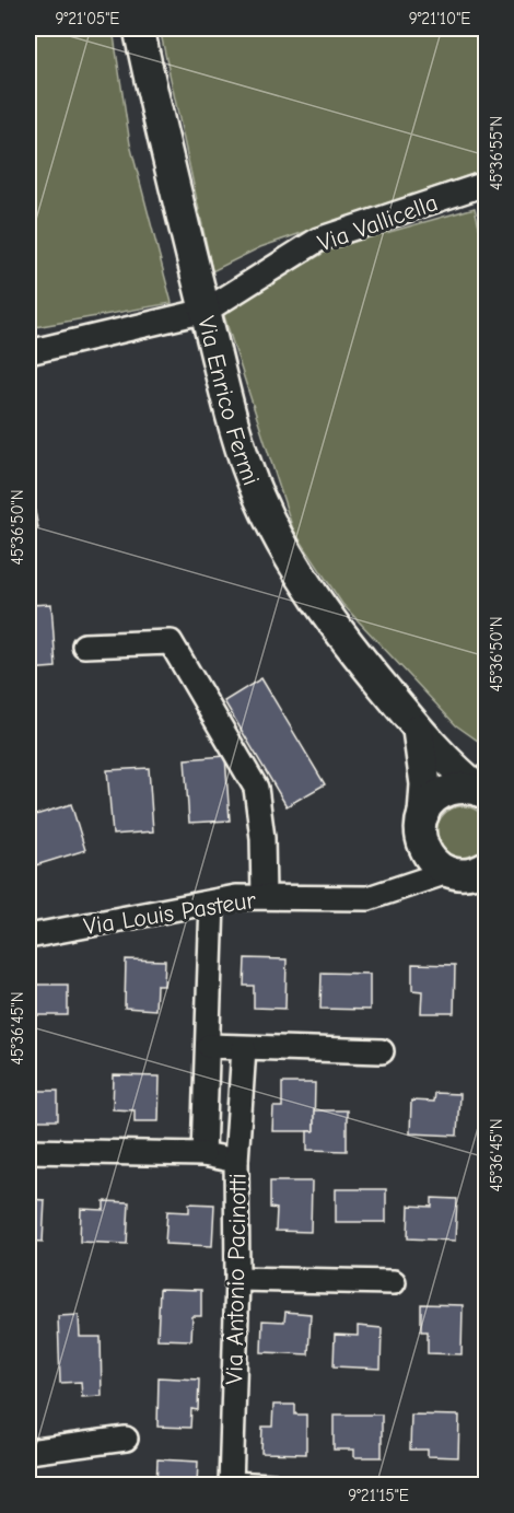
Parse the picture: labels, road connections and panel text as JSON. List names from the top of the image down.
{
  "streets": {
    "street": [
      "Via Vallicella",
      "Via Enrico Fermi",
      "Via Louis Pasteur",
      "Via Antonio Pacinotti"
    ]
  },
  "crossings": [
    ["Via Vallicella", "Via Enrico Fermi"],
    ["Via Louis Pasteur", "Via Antonio Pacinotti"]
  ],
  "coordinates": [
    "9°21'05\"E",
    "9°21'10\"E",
    "45°36'55\"N",
    "45°36'50\"N",
    "45°36'45\"N",
    "9°21'15\"E"
  ]
}
